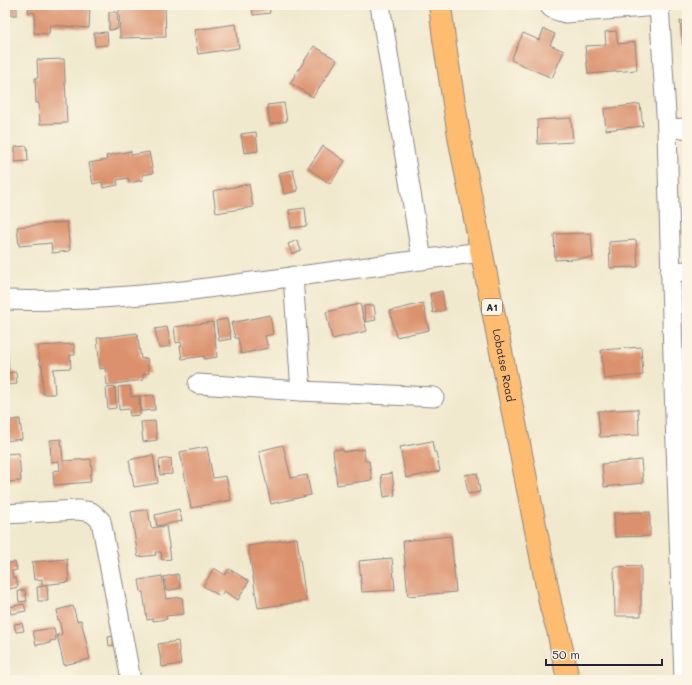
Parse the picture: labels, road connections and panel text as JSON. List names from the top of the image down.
{
  "streets": {
    "highway": ["A1", "Lobatse Road"]
  },
  "scale_bar": "50 m"
}
